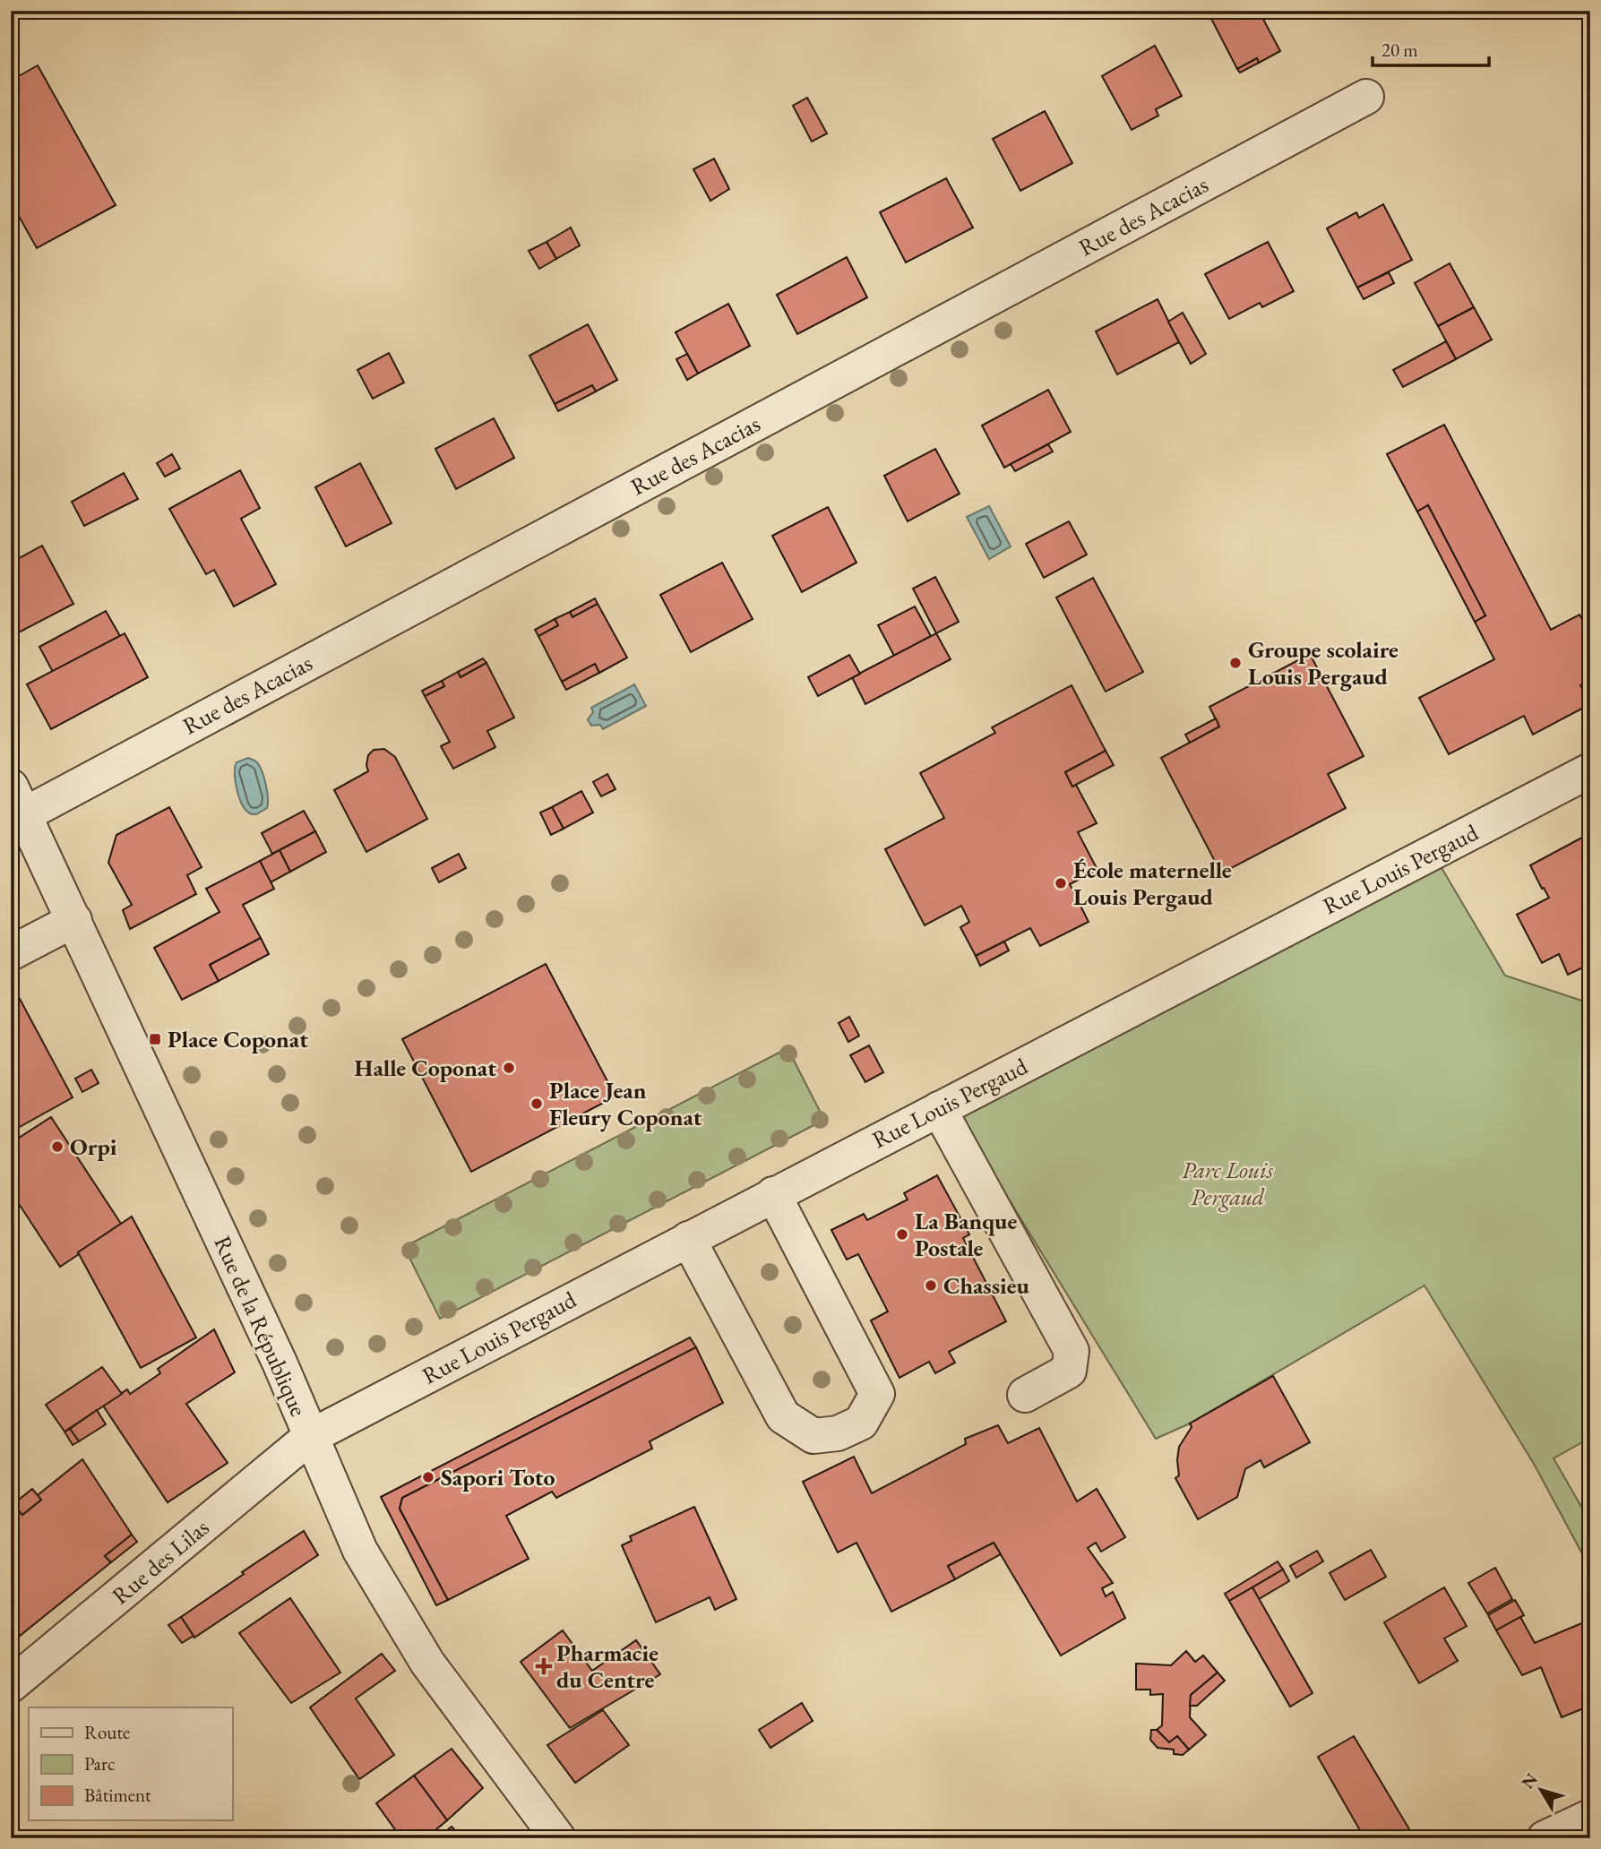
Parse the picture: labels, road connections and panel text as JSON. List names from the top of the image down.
{
  "streets": {
    "street": [
      "Rue des Acacias",
      "Rue Louis Pergaud",
      "Rue de la République",
      "Rue des Lilas"
    ]
  },
  "crossings": [
    ["Rue des Acacias", "Rue de la République"],
    ["Rue Louis Pergaud", "Rue de la République"],
    ["Rue Louis Pergaud", "Rue des Lilas"],
    ["Rue de la République", "Rue des Lilas"]
  ],
  "parks": ["Parc Louis Pergaud"],
  "places": {
    "other": [
      "Groupe scolaire Louis Pergaud",
      "École maternelle Louis Pergaud",
      "Halle Coponat",
      "Place Jean Fleury Coponat",
      "Orpi",
      "La Banque Postale",
      "Chassieu",
      "Sapori Toto"
    ],
    "transit": ["Place Coponat"],
    "health": ["Pharmacie du Centre"]
  },
  "legend": ["Route", "Parc", "Bâtiment"],
  "scale_bar": "20 m",
  "north": "top left"
}
